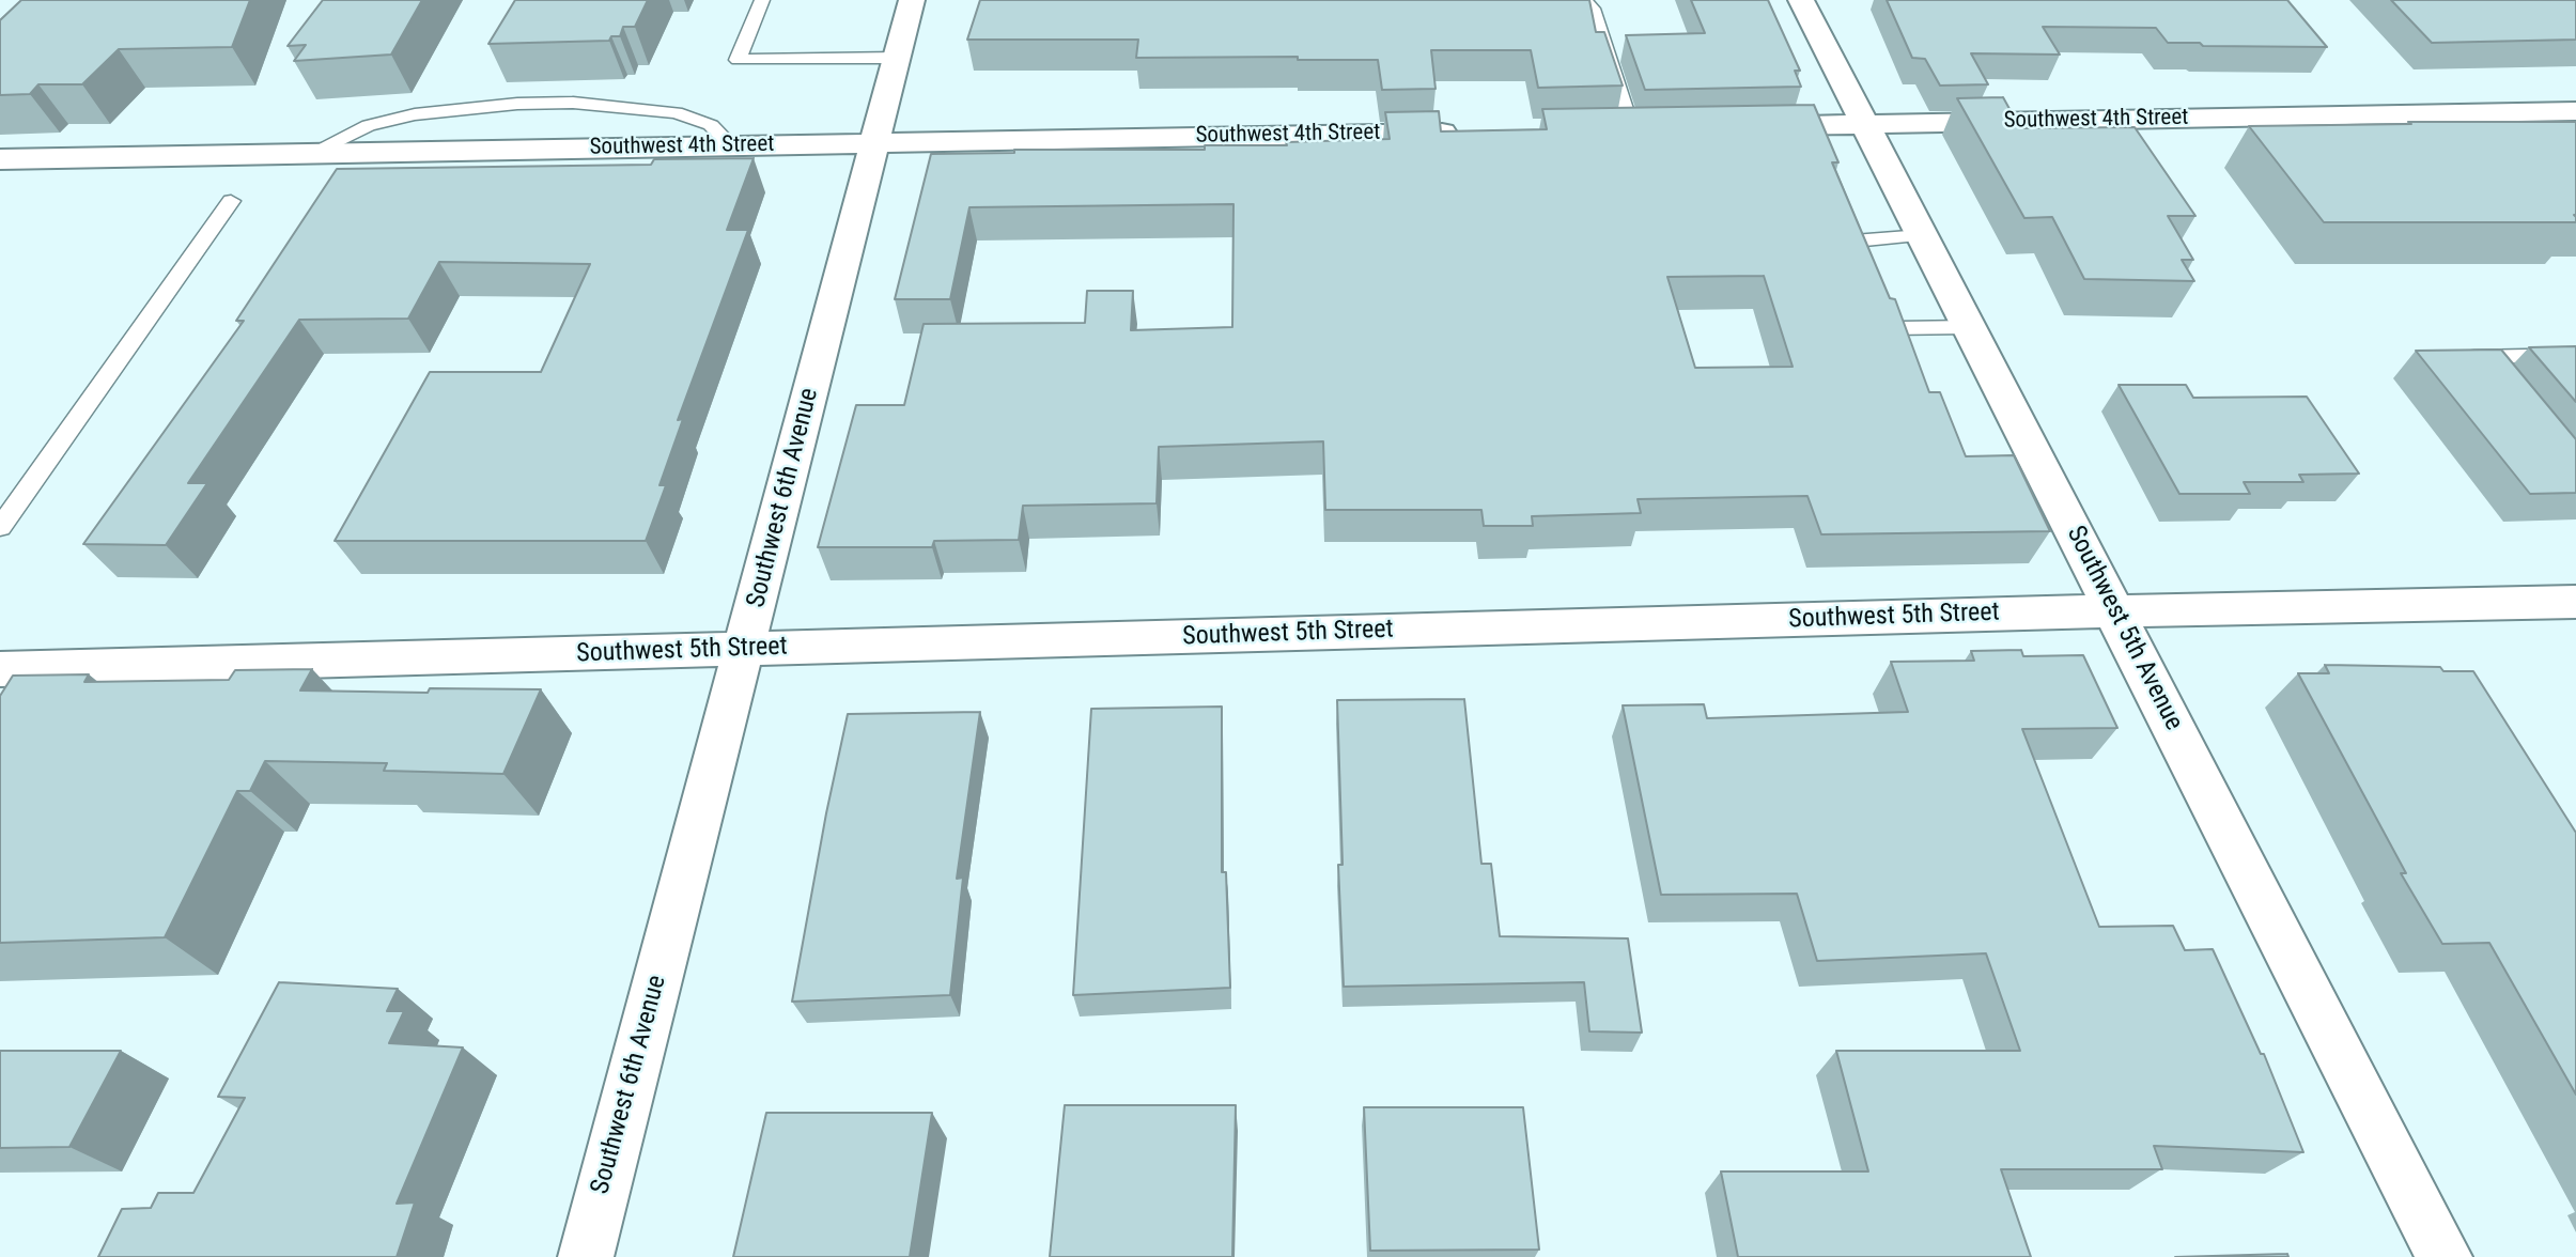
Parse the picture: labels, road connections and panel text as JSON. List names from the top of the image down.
{
  "streets": {
    "street": [
      "Southwest 4th Street",
      "Southwest 6th Avenue",
      "Southwest 5th Street",
      "Southwest 5th Avenue"
    ]
  },
  "crossings": [
    ["Southwest 4th Street", "Southwest 6th Avenue"],
    ["Southwest 4th Street", "Southwest 5th Avenue"],
    ["Southwest 6th Avenue", "Southwest 5th Street"],
    ["Southwest 5th Street", "Southwest 5th Avenue"]
  ]
}
